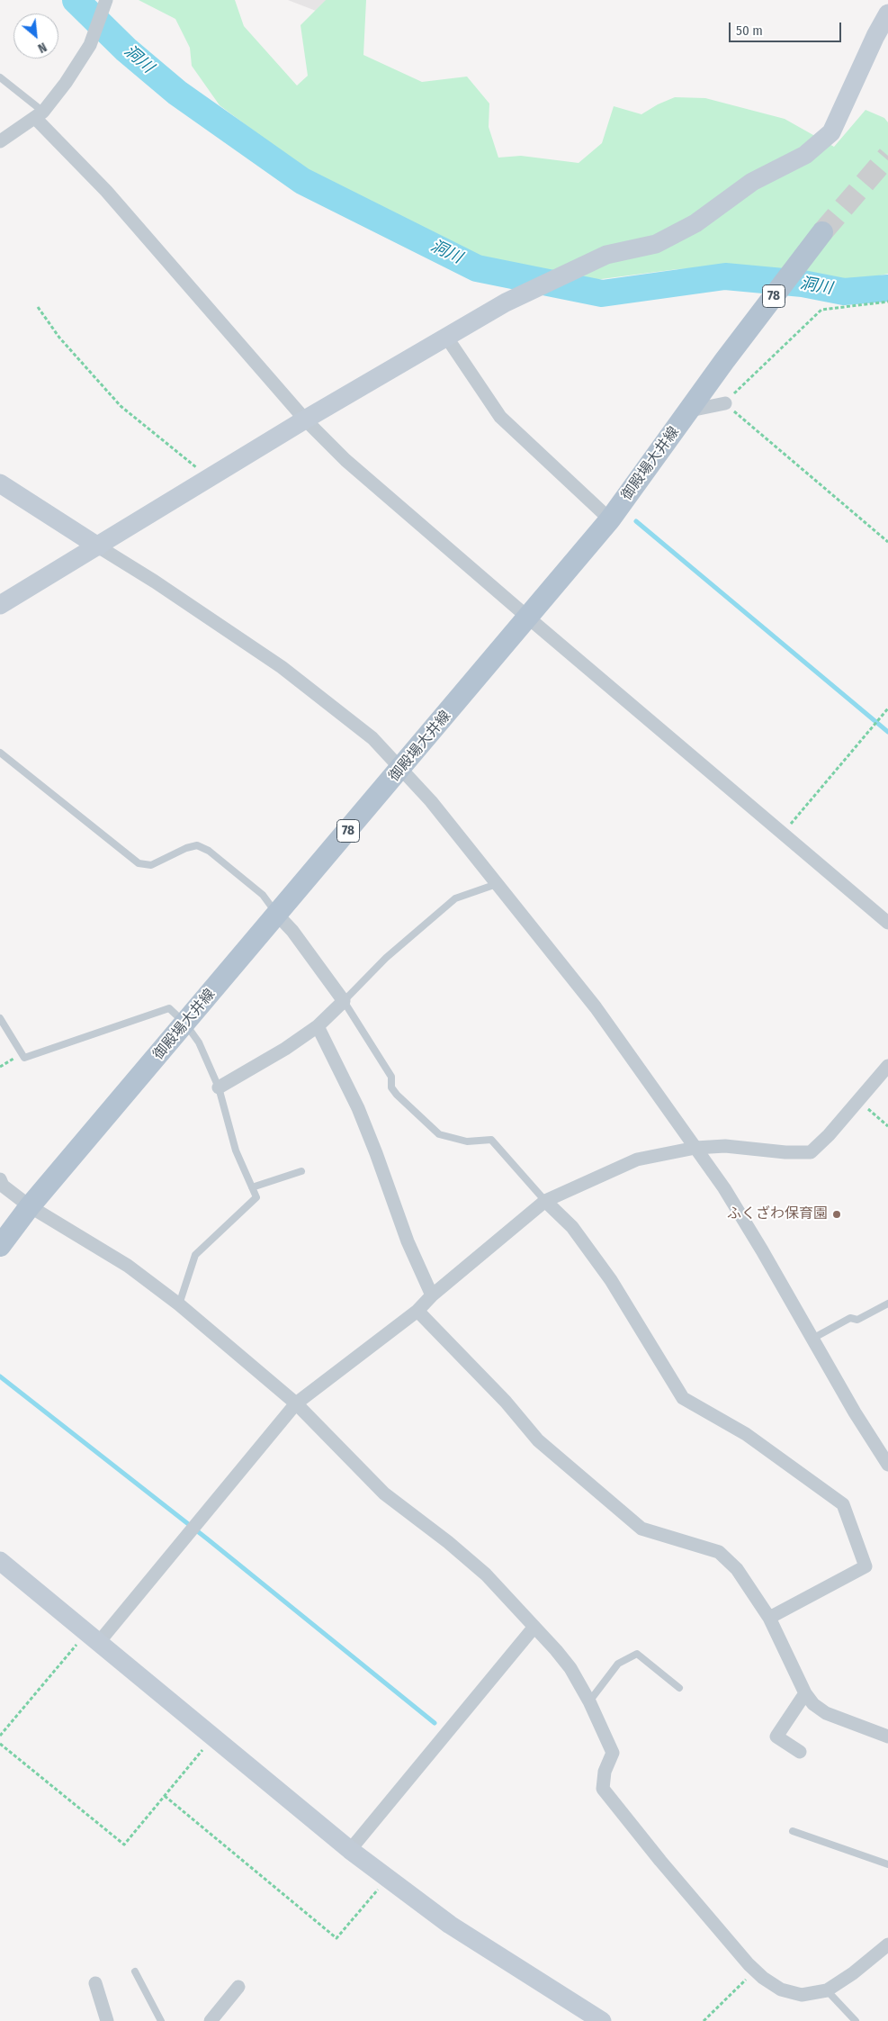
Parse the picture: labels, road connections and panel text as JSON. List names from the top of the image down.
{
  "streets": {
    "main road": ["78", "御殿場大井線"]
  },
  "water": ["洞川"],
  "places": ["ふくざわ保育園"],
  "scale_bar": "50 m",
  "north": "bottom right"
}
